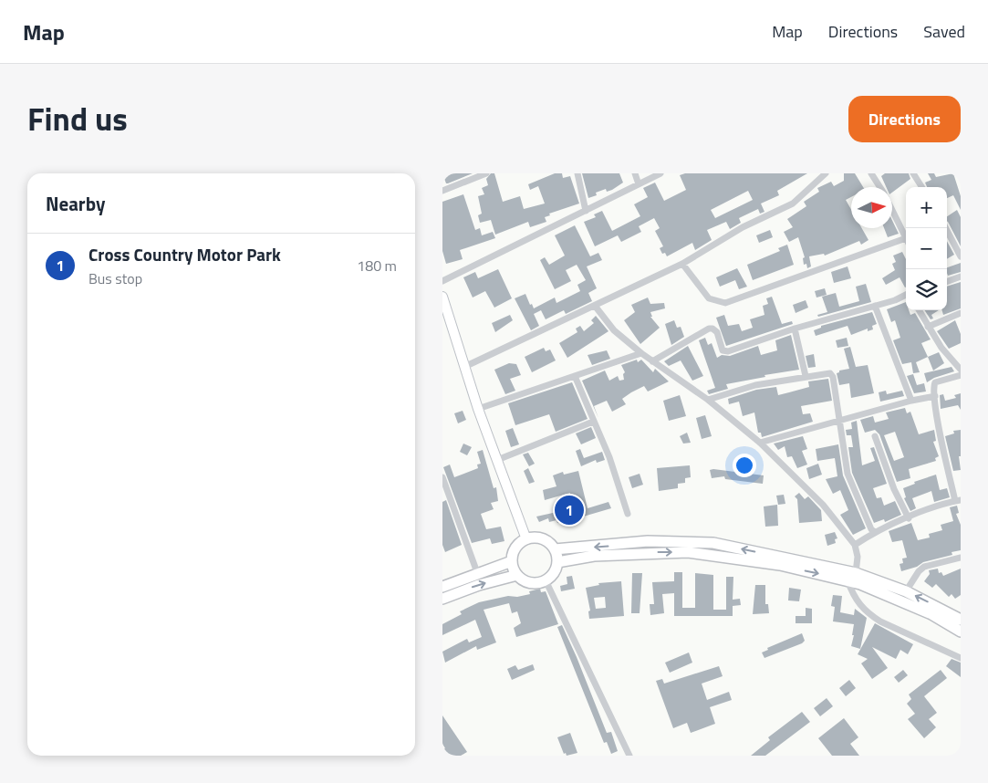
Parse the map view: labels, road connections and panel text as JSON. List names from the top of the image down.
{
  "north": "right",
  "page": {
    "header": "Map",
    "nav": ["Map", "Directions", "Saved"],
    "title": "Find us",
    "buttons": "Directions",
    "heading": "Nearby",
    "map_buttons": ["+", "−"],
    "list": [
      {
        "mark": "1",
        "name": "Cross Country Motor Park",
        "note": "Bus stop",
        "value": "180 m"
      }
    ],
    "pins": "1"
  }
}
